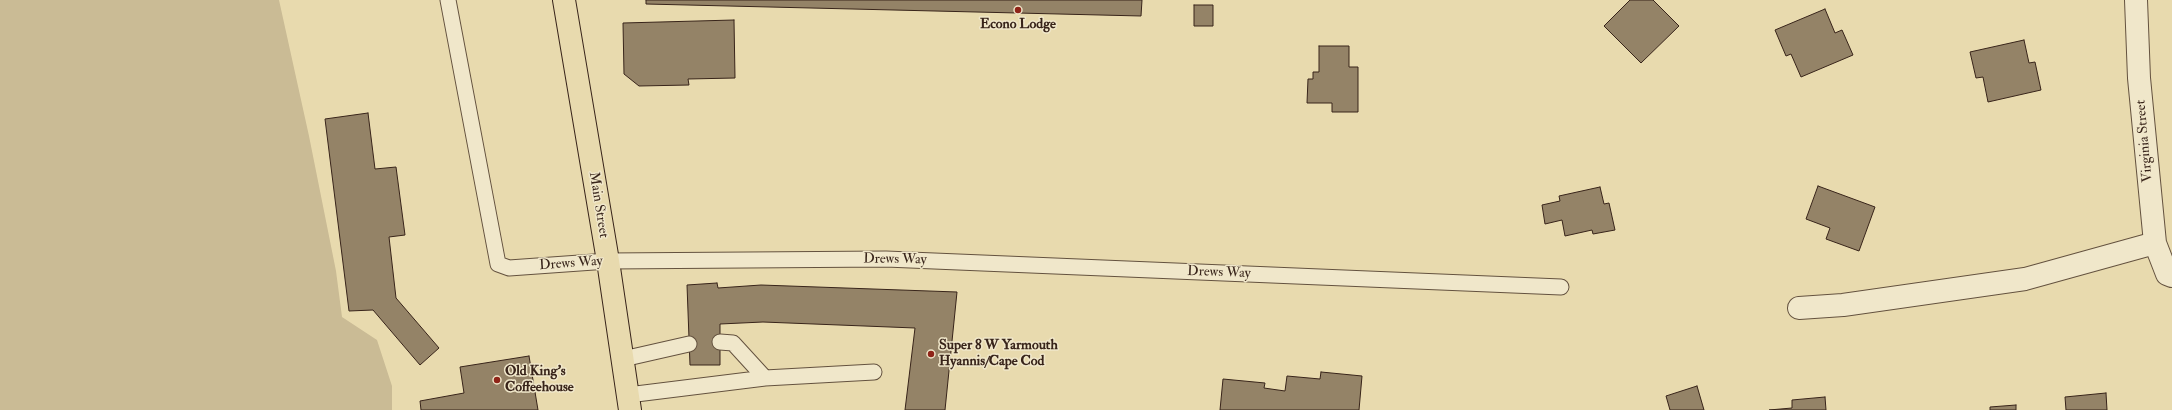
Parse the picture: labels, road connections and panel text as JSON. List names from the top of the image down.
{
  "streets": {
    "main road": ["Main Street"],
    "street": ["Virginia Street"],
    "lane": ["Drews Way"]
  },
  "crossings": [
    ["Main Street", "Drews Way"]
  ],
  "places": ["Econo Lodge", "Super 8 W Yarmouth Hyannis/Cape Cod", "Old King's Coffeehouse"]
}
